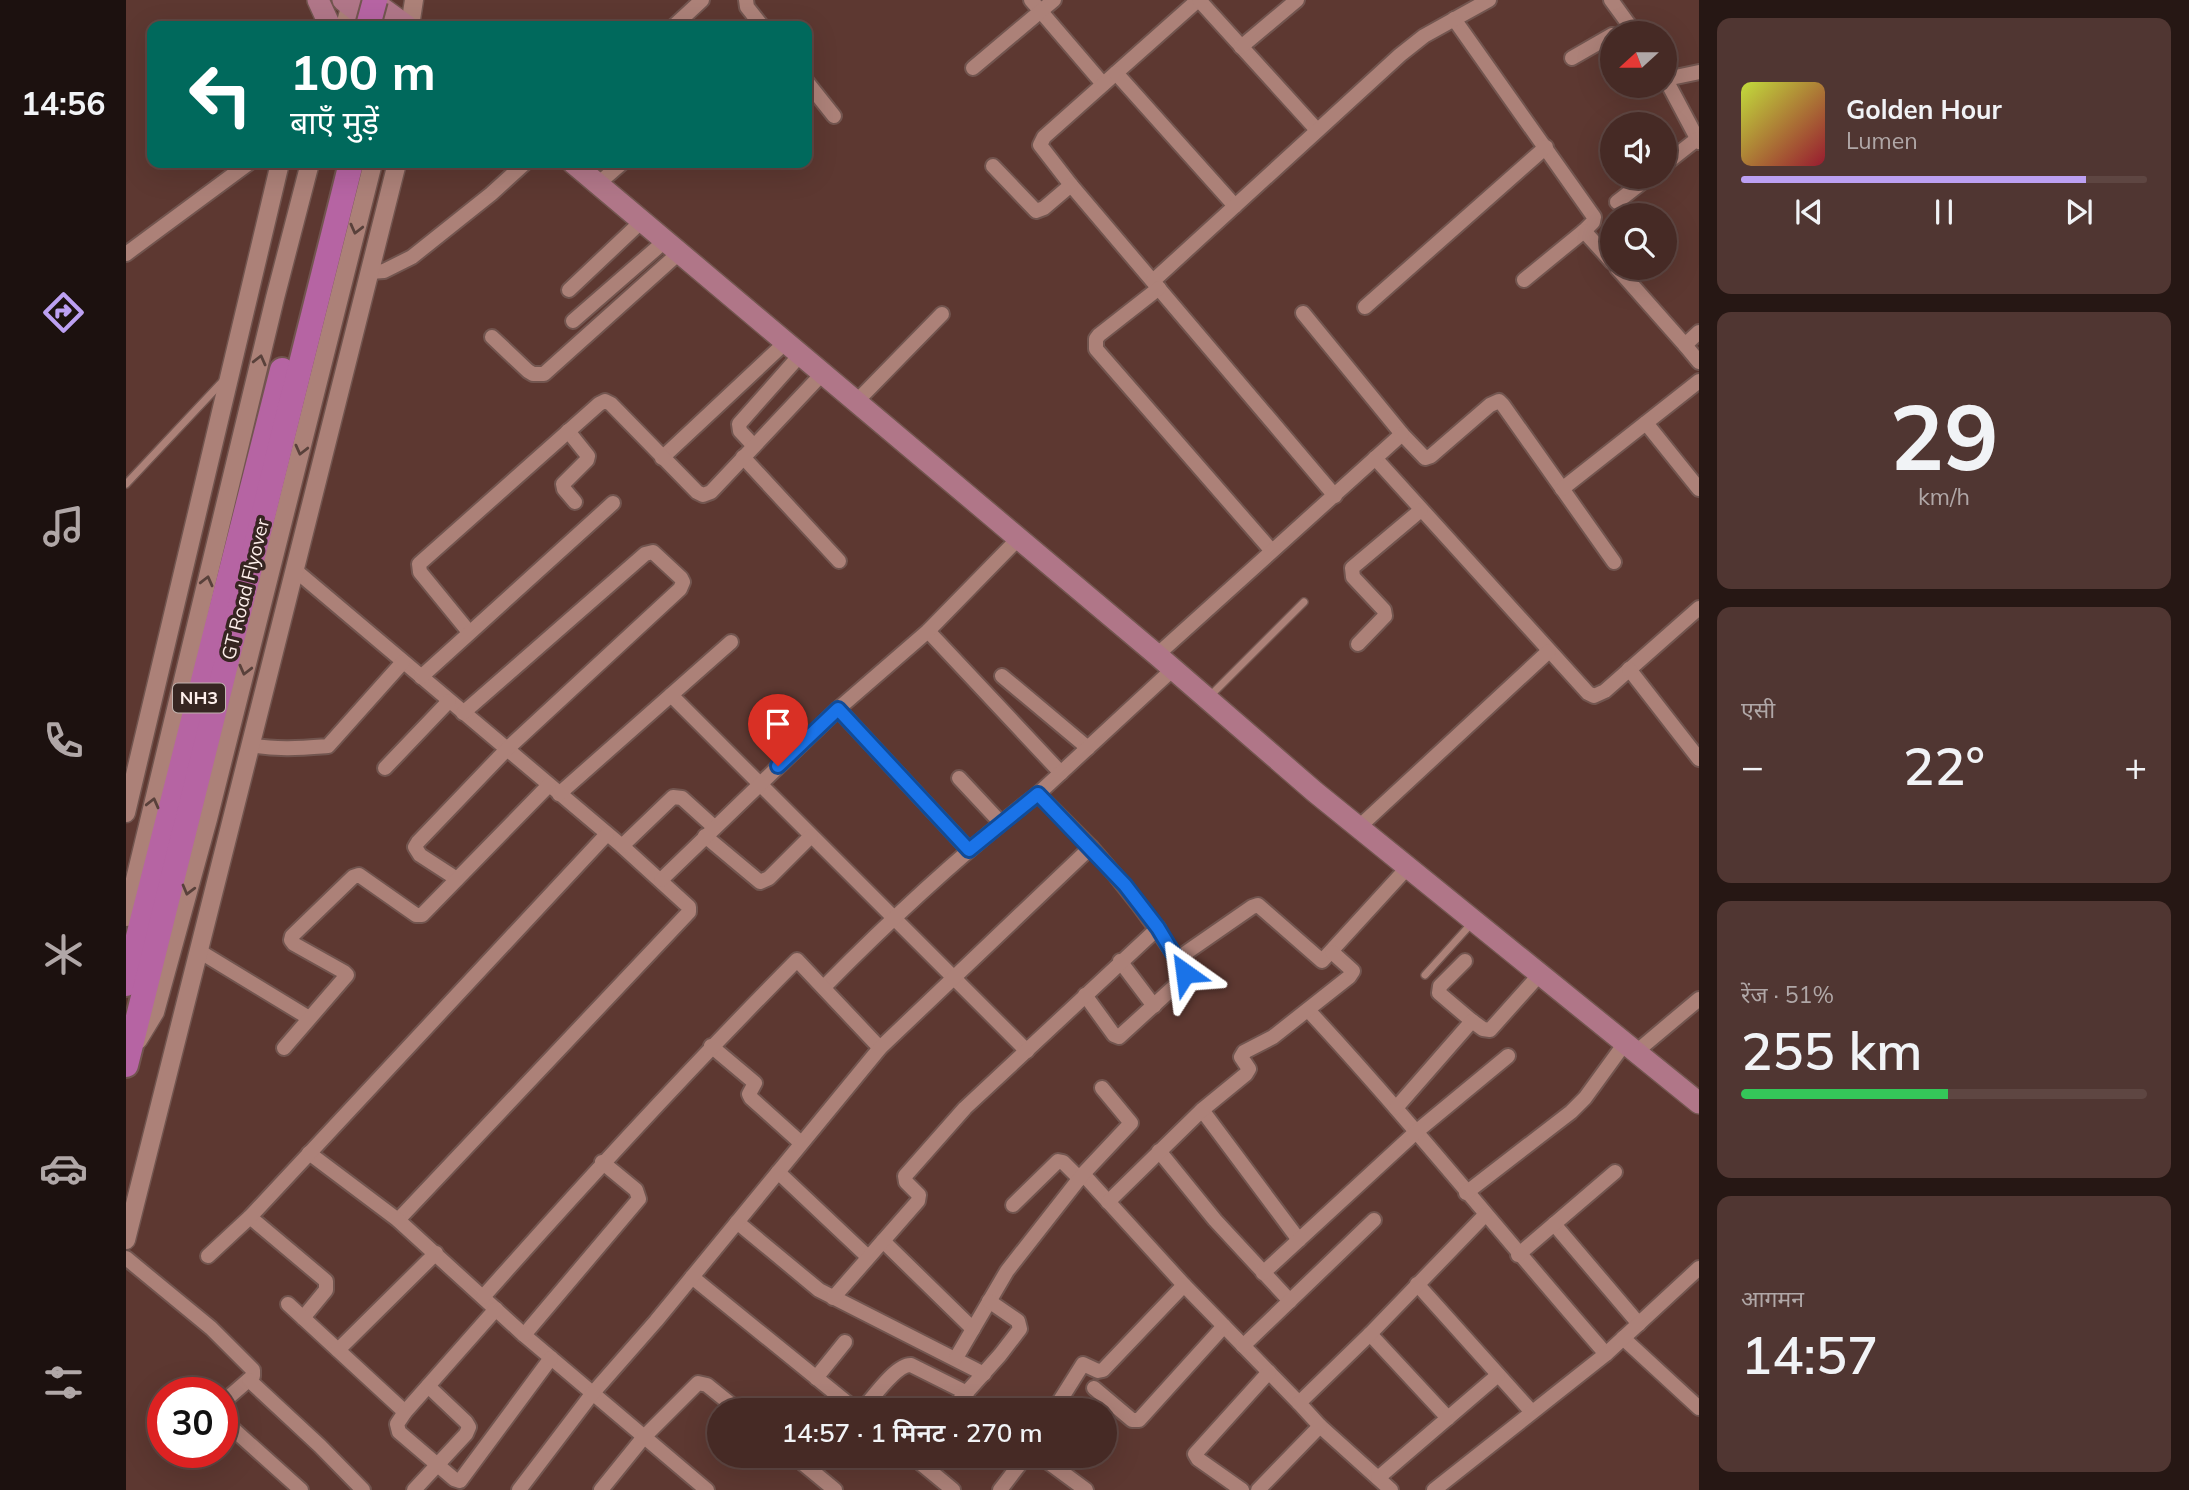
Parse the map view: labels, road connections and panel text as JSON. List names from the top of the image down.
{
  "streets": {
    "highway": ["GT Road Flyover", "NH3"]
  },
  "north": "left",
  "page": {
    "tabs": "14:56",
    "turn": ["100 m", "बाएँ मुड़ें"],
    "song": ["Golden Hour", "Lumen"],
    "tile": [
      ["29", "km/h"],
      "एसी",
      ["रेंज · 51%", "255 km"],
      ["आगमन", "14:57"]
    ],
    "heat": ["−", "22°", "+"],
    "limit": "30",
    "trip": "14:57 · 1 मिनट · 270 m"
  }
}
